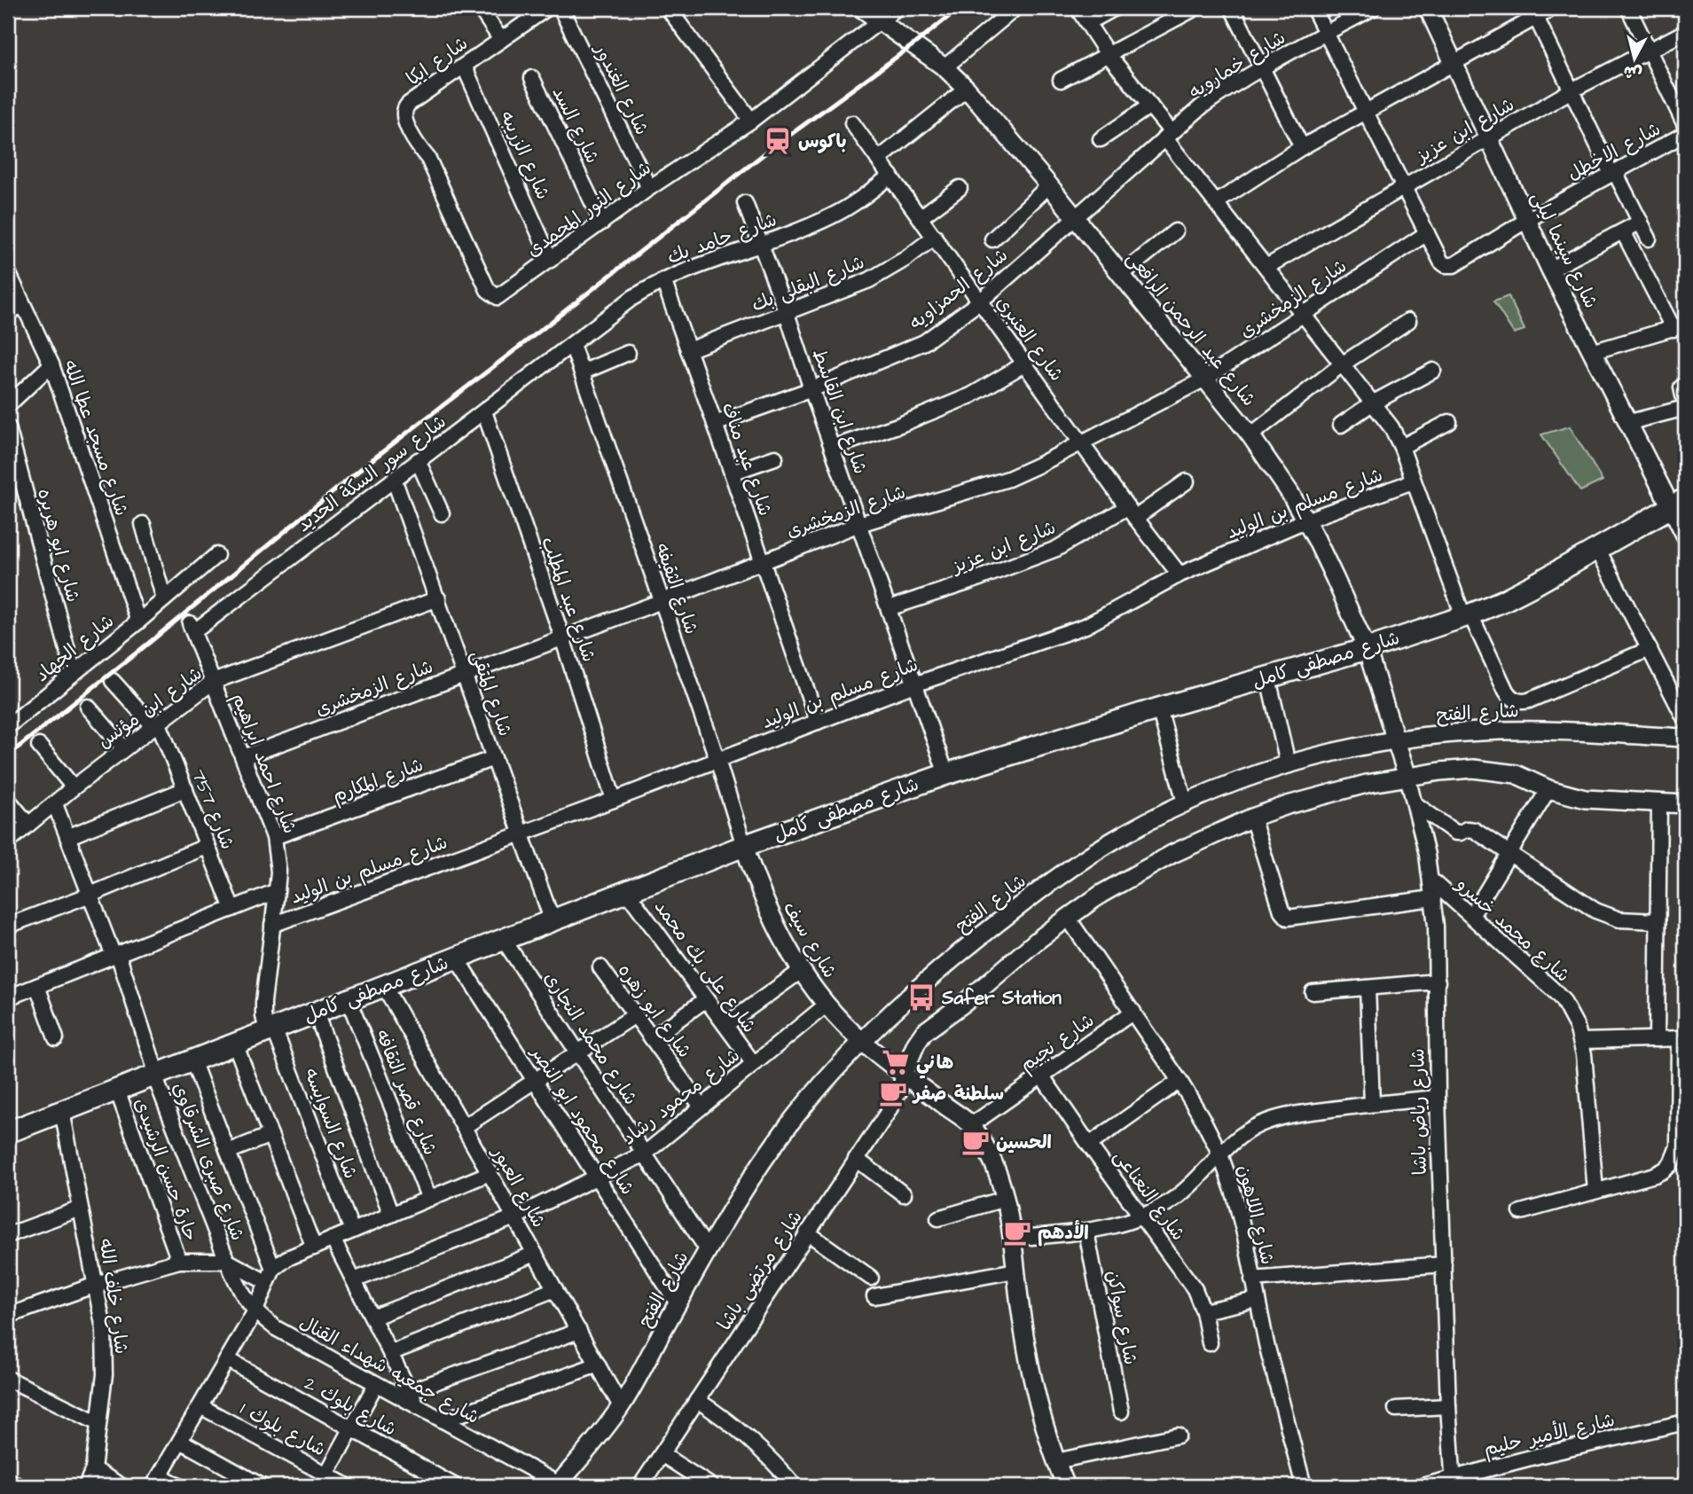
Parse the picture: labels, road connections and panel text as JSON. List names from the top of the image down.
{
  "streets": {
    "main road": ["شارع مصطفى كامل"],
    "street": [
      "شارع ايكا",
      "شارع خمارويه",
      "شارع الغندور",
      "شارع السد",
      "شارع ابن عزيز",
      "شارع الاخطل",
      "شارع الزريبه",
      "شارع النور المحمدى",
      "شارع حامد بك",
      "شارع سينما ليلى",
      "شارع البقلى بك",
      "شارع الحمزاويه",
      "شارع الزمخشرى",
      "شارع عبد الرحمن الرافعى",
      "شارع العنبري",
      "شارع ابن القاسط",
      "شارع مسجد عطا الله",
      "شارع عبد مناف",
      "شارع سور السكة الحديد",
      "شارع مسلم بن الوليد",
      "شارع ابو هريره",
      "شارع الثقيفه",
      "شارع عبد المطلب",
      "شارع الجهاد",
      "شارع المتقى",
      "شارع ابن مؤنس",
      "شارع الفتح",
      "شارع احمد ابراهيم",
      "شارع المكارم",
      "شارع 757",
      "شارع محمد خسرو",
      "شارع سيف",
      "شارع على بك محمد",
      "شارع ابو زهره",
      "شارع محمد النجارى",
      "شارع نجيم",
      "شارع قصر الثقافه",
      "شارع محمود رشاد",
      "شارع رياض باشا",
      "شارع محمود ابو النصر",
      "شارع السوايسه",
      "شارع صبرى الشرقاوي",
      "حارة حسن الرشيدى",
      "شارع العبور",
      "شارع النعناعى",
      "شارع اللاهون",
      "شارع مرتضى باشا",
      "شارع خلف الله",
      "شارع سواكن",
      "شارع جمعيه شهداء القنال",
      "شارع بلوك 2",
      "شارع بلوك 1",
      "شارع الأمير حليم"
    ]
  },
  "crossings": [
    ["شارع ايكا", "شارع الزريبه"],
    ["شارع ايكا", "شارع النور المحمدى"],
    ["شارع خمارويه", "شارع الاخطل"],
    ["شارع خمارويه", "شارع الحمزاويه"],
    ["شارع خمارويه", "شارع عبد الرحمن الرافعى"],
    ["شارع الغندور", "شارع النور المحمدى"],
    ["شارع السد", "شارع النور المحمدى"],
    ["شارع ابن عزيز", "شارع الاخطل"],
    ["شارع ابن عزيز", "شارع سينما ليلى"],
    ["شارع ابن عزيز", "شارع العنبري"],
    ["شارع ابن عزيز", "شارع ابن القاسط"],
    ["شارع الاخطل", "شارع سينما ليلى"],
    ["شارع الاخطل", "شارع الزمخشرى"],
    ["شارع الزريبه", "شارع النور المحمدى"],
    ["شارع النور المحمدى", "شارع عبد الرحمن الرافعى"],
    ["شارع حامد بك", "شارع العنبري"],
    ["شارع حامد بك", "شارع ابن القاسط"],
    ["شارع حامد بك", "شارع عبد مناف"],
    ["شارع حامد بك", "شارع سور السكة الحديد"],
    ["شارع حامد بك", "شارع الثقيفه"],
    ["شارع سينما ليلى", "شارع مصطفى كامل"],
    ["شارع البقلى بك", "شارع العنبري"],
    ["شارع البقلى بك", "شارع ابن القاسط"],
    ["شارع البقلى بك", "شارع عبد مناف"],
    ["شارع الحمزاويه", "شارع عبد الرحمن الرافعى"],
    ["شارع الحمزاويه", "شارع العنبري"],
    ["شارع الحمزاويه", "شارع ابن القاسط"],
    ["شارع الحمزاويه", "شارع عبد مناف"],
    ["شارع الزمخشرى", "شارع عبد الرحمن الرافعى"],
    ["شارع الزمخشرى", "شارع العنبري"],
    ["شارع الزمخشرى", "شارع ابن القاسط"],
    ["شارع الزمخشرى", "شارع عبد مناف"],
    ["شارع الزمخشرى", "شارع الثقيفه"],
    ["شارع الزمخشرى", "شارع عبد المطلب"],
    ["شارع الزمخشرى", "شارع المتقى"],
    ["شارع الزمخشرى", "شارع احمد ابراهيم"],
    ["شارع عبد الرحمن الرافعى", "شارع مسلم بن الوليد"],
    ["شارع عبد الرحمن الرافعى", "شارع مصطفى كامل"],
    ["شارع عبد الرحمن الرافعى", "شارع الفتح"],
    ["شارع عبد الرحمن الرافعى", "شارع رياض باشا"],
    ["شارع العنبري", "شارع مسلم بن الوليد"],
    ["شارع ابن القاسط", "شارع مسلم بن الوليد"],
    ["شارع ابن القاسط", "شارع مصطفى كامل"],
    ["شارع مسجد عطا الله", "شارع الجهاد"],
    ["شارع عبد مناف", "شارع مسلم بن الوليد"],
    ["شارع سور السكة الحديد", "شارع الثقيفه"],
    ["شارع سور السكة الحديد", "شارع عبد المطلب"],
    ["شارع سور السكة الحديد", "شارع المتقى"],
    ["شارع سور السكة الحديد", "شارع احمد ابراهيم"],
    ["شارع مسلم بن الوليد", "شارع الثقيفه"],
    ["شارع مسلم بن الوليد", "شارع عبد المطلب"],
    ["شارع مسلم بن الوليد", "شارع المتقى"],
    ["شارع مسلم بن الوليد", "شارع احمد ابراهيم"],
    ["شارع مسلم بن الوليد", "شارع 757"],
    ["شارع مسلم بن الوليد", "شارع صبرى الشرقاوي"],
    ["شارع ابو هريره", "شارع الجهاد"],
    ["شارع الثقيفه", "شارع مصطفى كامل"],
    ["شارع الثقيفه", "شارع سيف"],
    ["شارع مصطفى كامل", "شارع المتقى"],
    ["شارع مصطفى كامل", "شارع احمد ابراهيم"],
    ["شارع مصطفى كامل", "شارع سيف"],
    ["شارع مصطفى كامل", "شارع على بك محمد"],
    ["شارع مصطفى كامل", "شارع محمد النجارى"],
    ["شارع مصطفى كامل", "شارع قصر الثقافه"],
    ["شارع مصطفى كامل", "شارع محمود ابو النصر"],
    ["شارع مصطفى كامل", "شارع السوايسه"],
    ["شارع مصطفى كامل", "شارع صبرى الشرقاوي"],
    ["شارع مصطفى كامل", "حارة حسن الرشيدى"],
    ["شارع مصطفى كامل", "شارع العبور"],
    ["شارع مصطفى كامل", "شارع خلف الله"],
    ["شارع المتقى", "شارع ابن مؤنس"],
    ["شارع المتقى", "شارع المكارم"],
    ["شارع ابن مؤنس", "شارع احمد ابراهيم"],
    ["شارع ابن مؤنس", "شارع 757"],
    ["شارع ابن مؤنس", "شارع صبرى الشرقاوي"],
    ["شارع الفتح", "شارع سيف"],
    ["شارع الفتح", "شارع محمد النجارى"],
    ["شارع الفتح", "شارع رياض باشا"],
    ["شارع الفتح", "شارع محمود ابو النصر"],
    ["شارع الفتح", "شارع العبور"],
    ["شارع الفتح", "شارع جمعيه شهداء القنال"],
    ["شارع احمد ابراهيم", "شارع المكارم"],
    ["شارع احمد ابراهيم", "شارع السوايسه"],
    ["شارع محمد خسرو", "شارع رياض باشا"],
    ["شارع سيف", "شارع نجيم"],
    ["شارع سيف", "شارع محمود رشاد"],
    ["شارع سيف", "شارع مرتضى باشا"],
    ["شارع على بك محمد", "شارع محمود رشاد"],
    ["شارع ابو زهره", "شارع محمود رشاد"],
    ["شارع محمد النجارى", "شارع محمود رشاد"],
    ["شارع نجيم", "شارع النعناعى"],
    ["شارع نجيم", "شارع اللاهون"],
    ["شارع محمود رشاد", "شارع محمود ابو النصر"],
    ["شارع محمود رشاد", "شارع العبور"],
    ["شارع رياض باشا", "شارع الأمير حليم"],
    ["شارع صبرى الشرقاوي", "شارع جمعيه شهداء القنال"]
  ],
  "places": {
    "station": ["باكوس"],
    "bus stop": ["Safer Station"],
    "supermarket": ["هاني"],
    "cafe": ["سلطنة صفر", "الحسين", "الأدهم"]
  },
  "north": "bottom"
}
